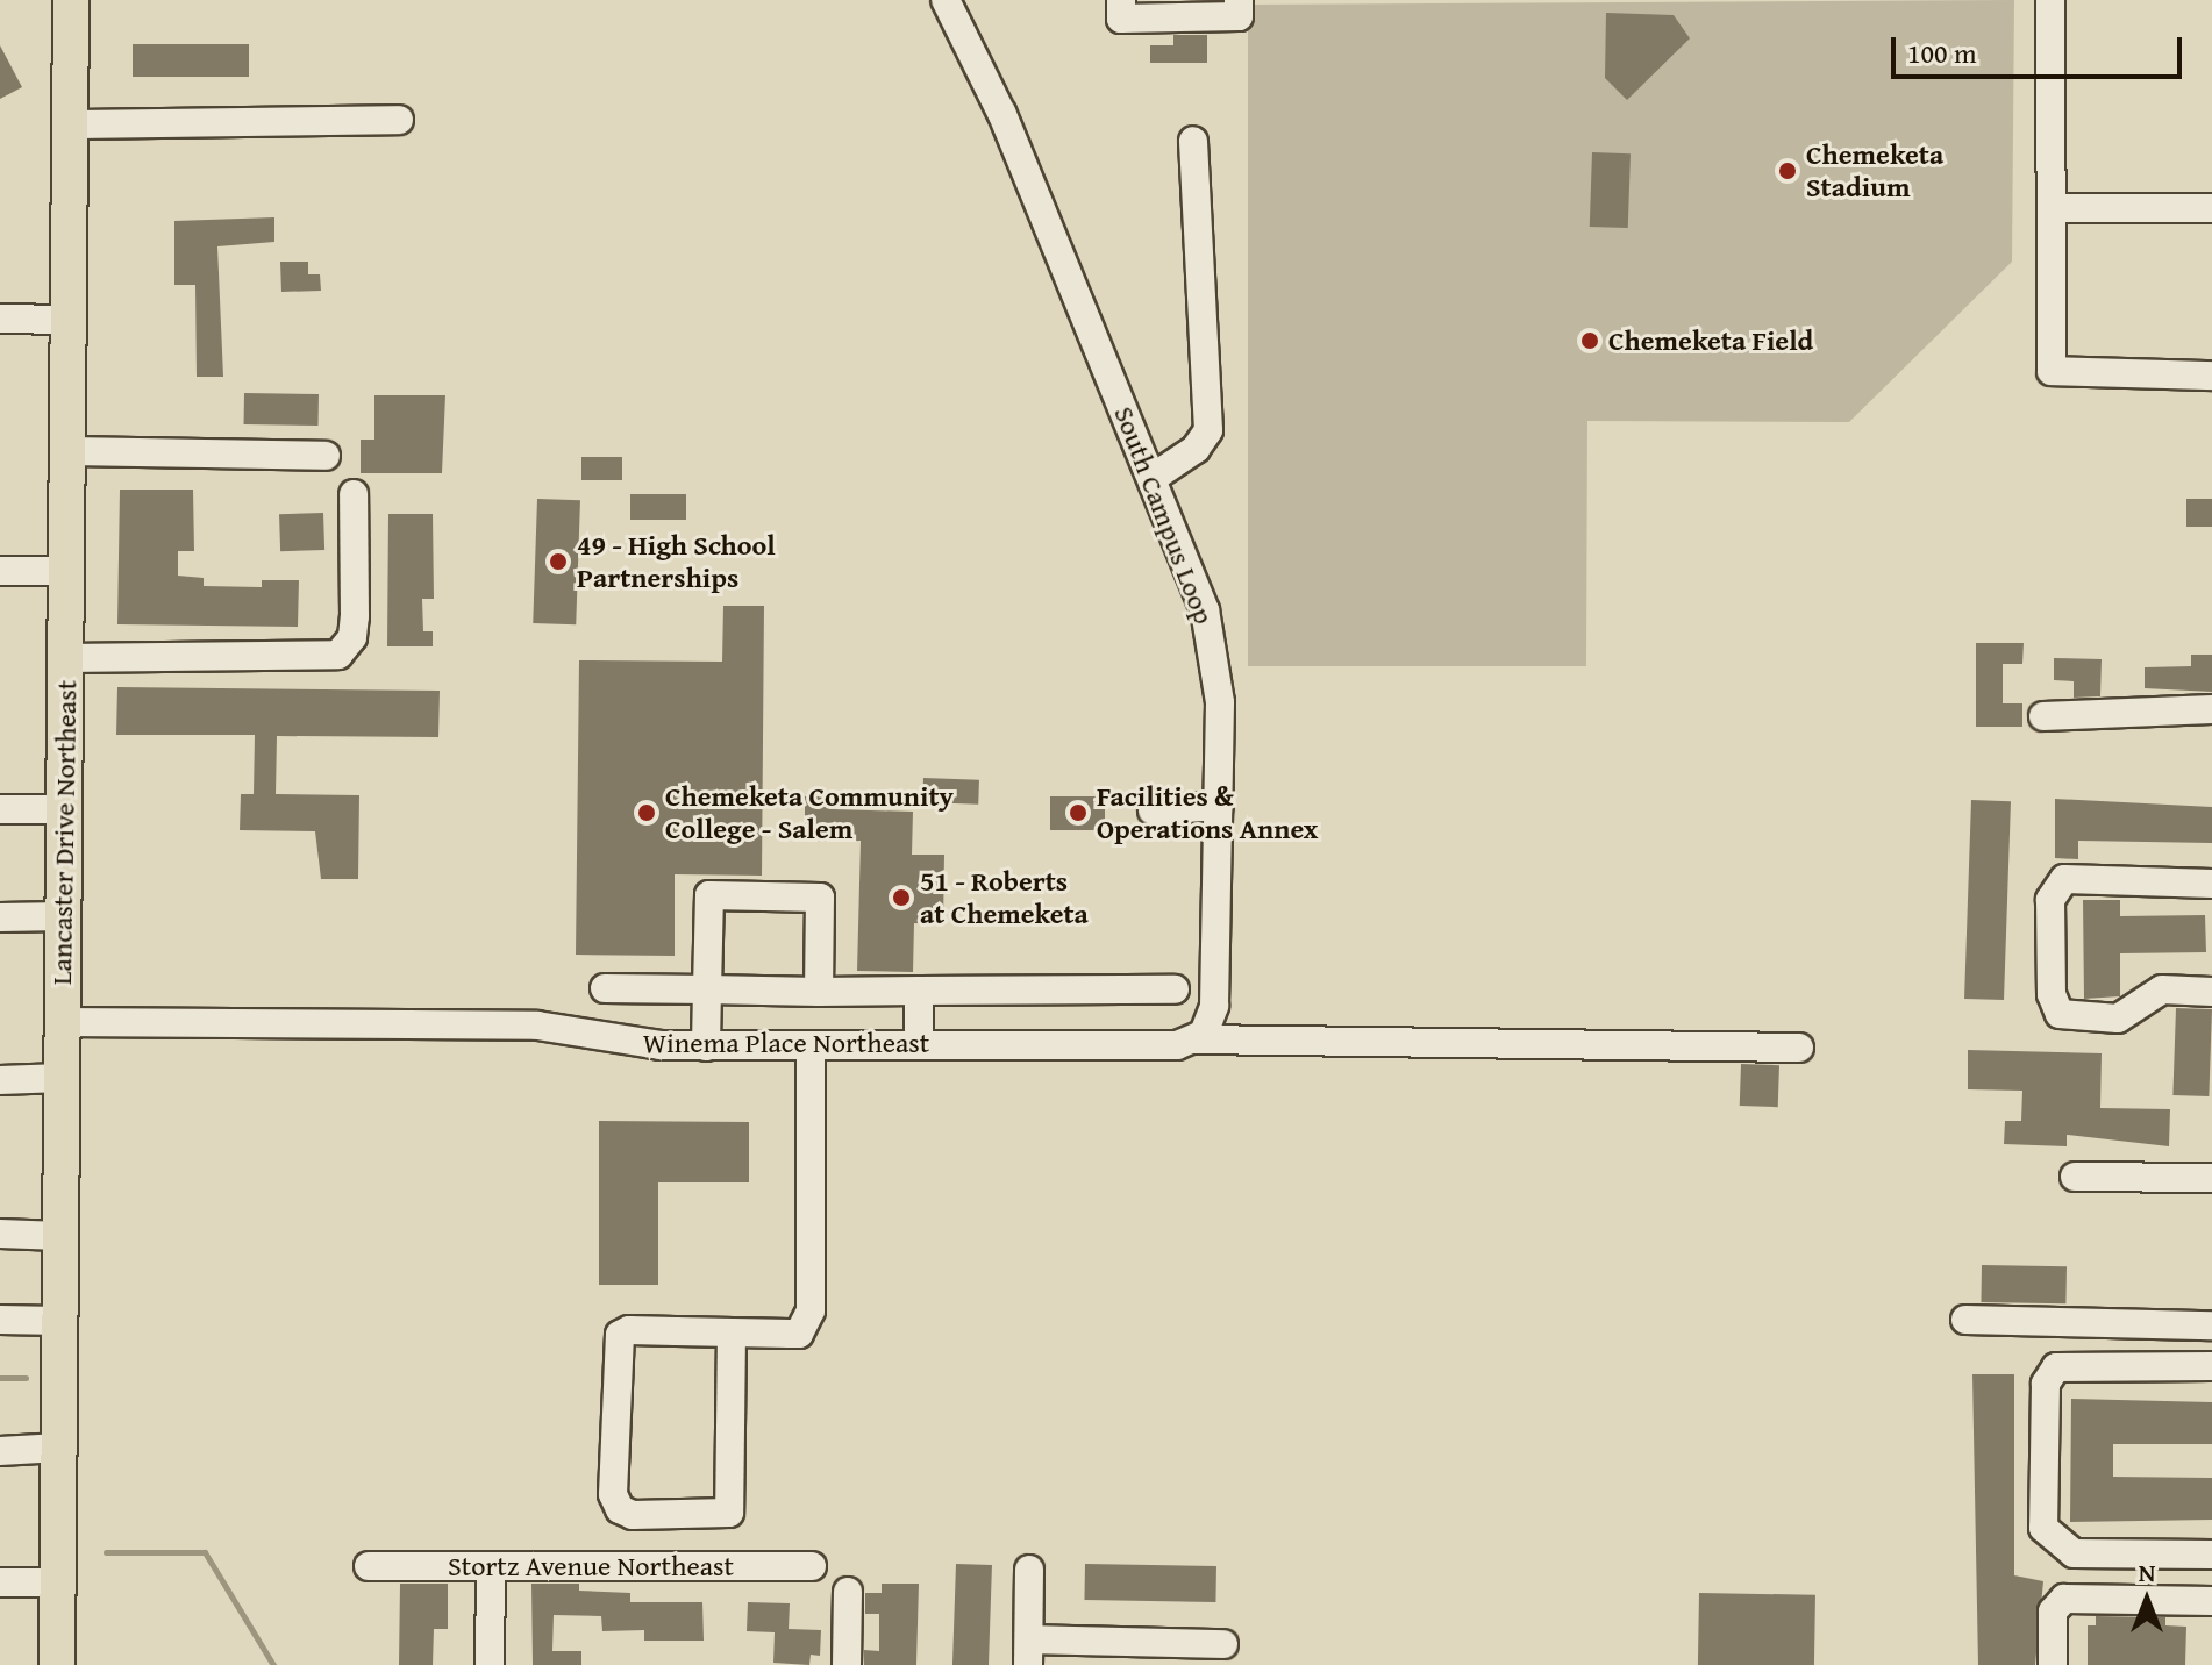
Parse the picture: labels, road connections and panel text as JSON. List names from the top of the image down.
{
  "streets": {
    "main road": ["Lancaster Drive Northeast"],
    "street": ["South Campus Loop", "Winema Place Northeast", "Stortz Avenue Northeast"]
  },
  "crossings": [
    ["South Campus Loop", "Winema Place Northeast"],
    ["Lancaster Drive Northeast", "Winema Place Northeast"]
  ],
  "places": [
    "Chemeketa Stadium",
    "Chemeketa Field",
    "49 - High School Partnerships",
    "Chemeketa Community College - Salem",
    "Facilities & Operations Annex",
    "51 - Roberts at Chemeketa"
  ],
  "scale_bar": "100 m",
  "north": "top"
}
